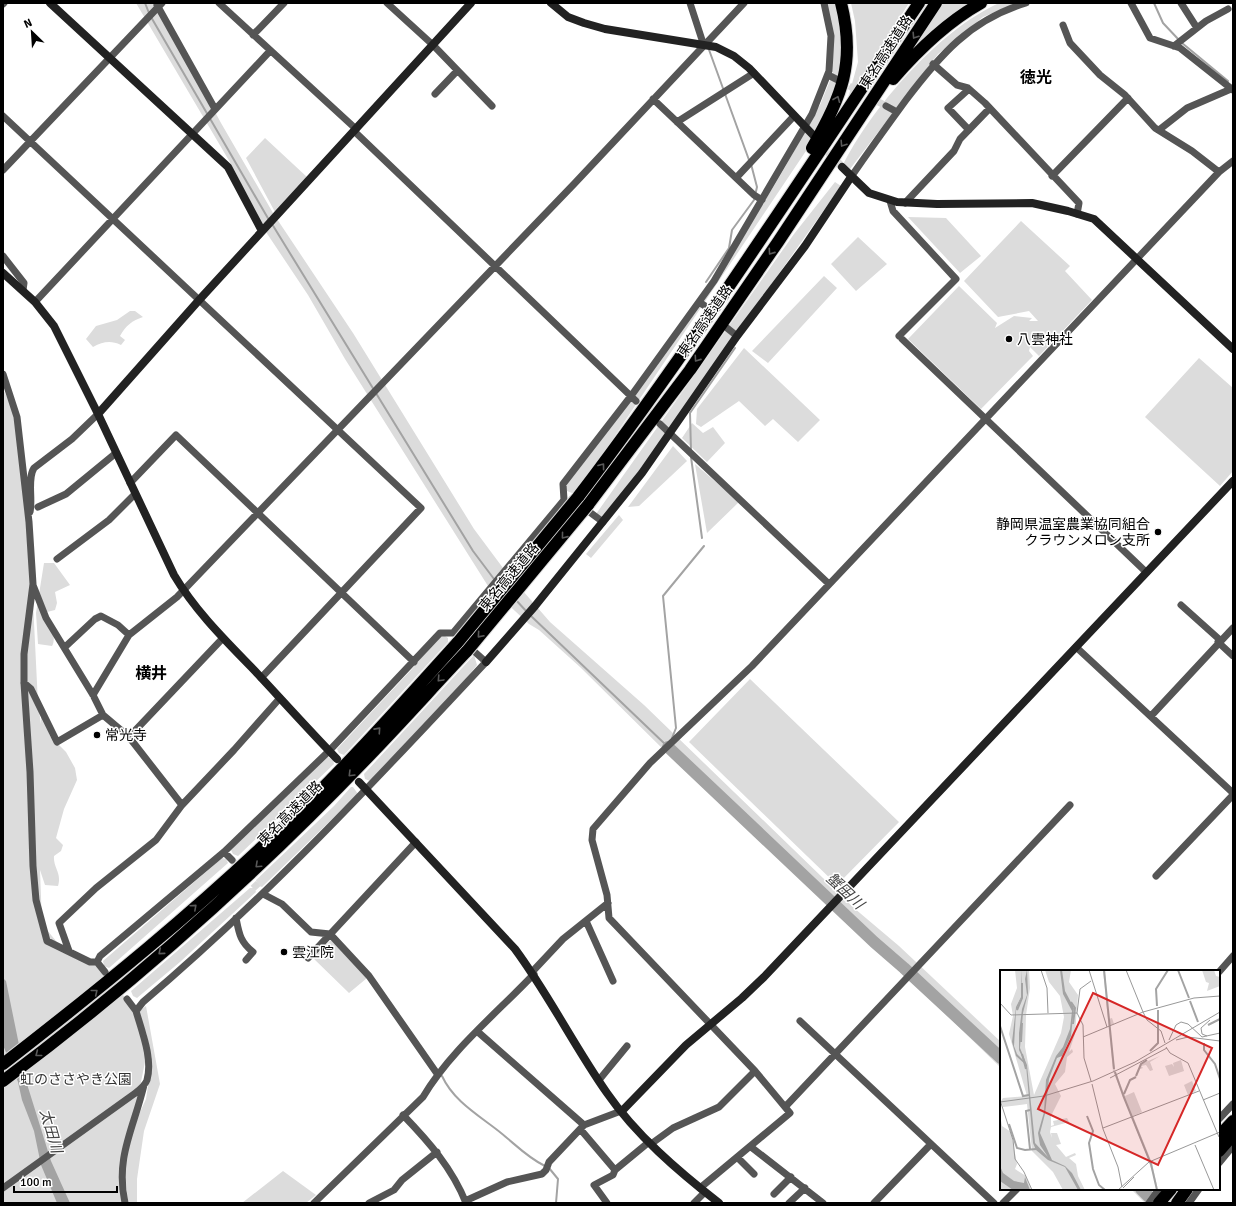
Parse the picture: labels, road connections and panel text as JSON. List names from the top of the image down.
{
  "streets": {
    "highway": ["東名高速道路"]
  },
  "districts": ["徳光", "横井"],
  "water": ["蟹田川", "太田川"],
  "parks": ["虹のささやき公園"],
  "places": [
    "八雲神社",
    "静岡県温室農業協同組合 クラウンメロン支所",
    "常光寺",
    "雲江院"
  ],
  "scale_bar": "100 m",
  "north": "top left"
}
